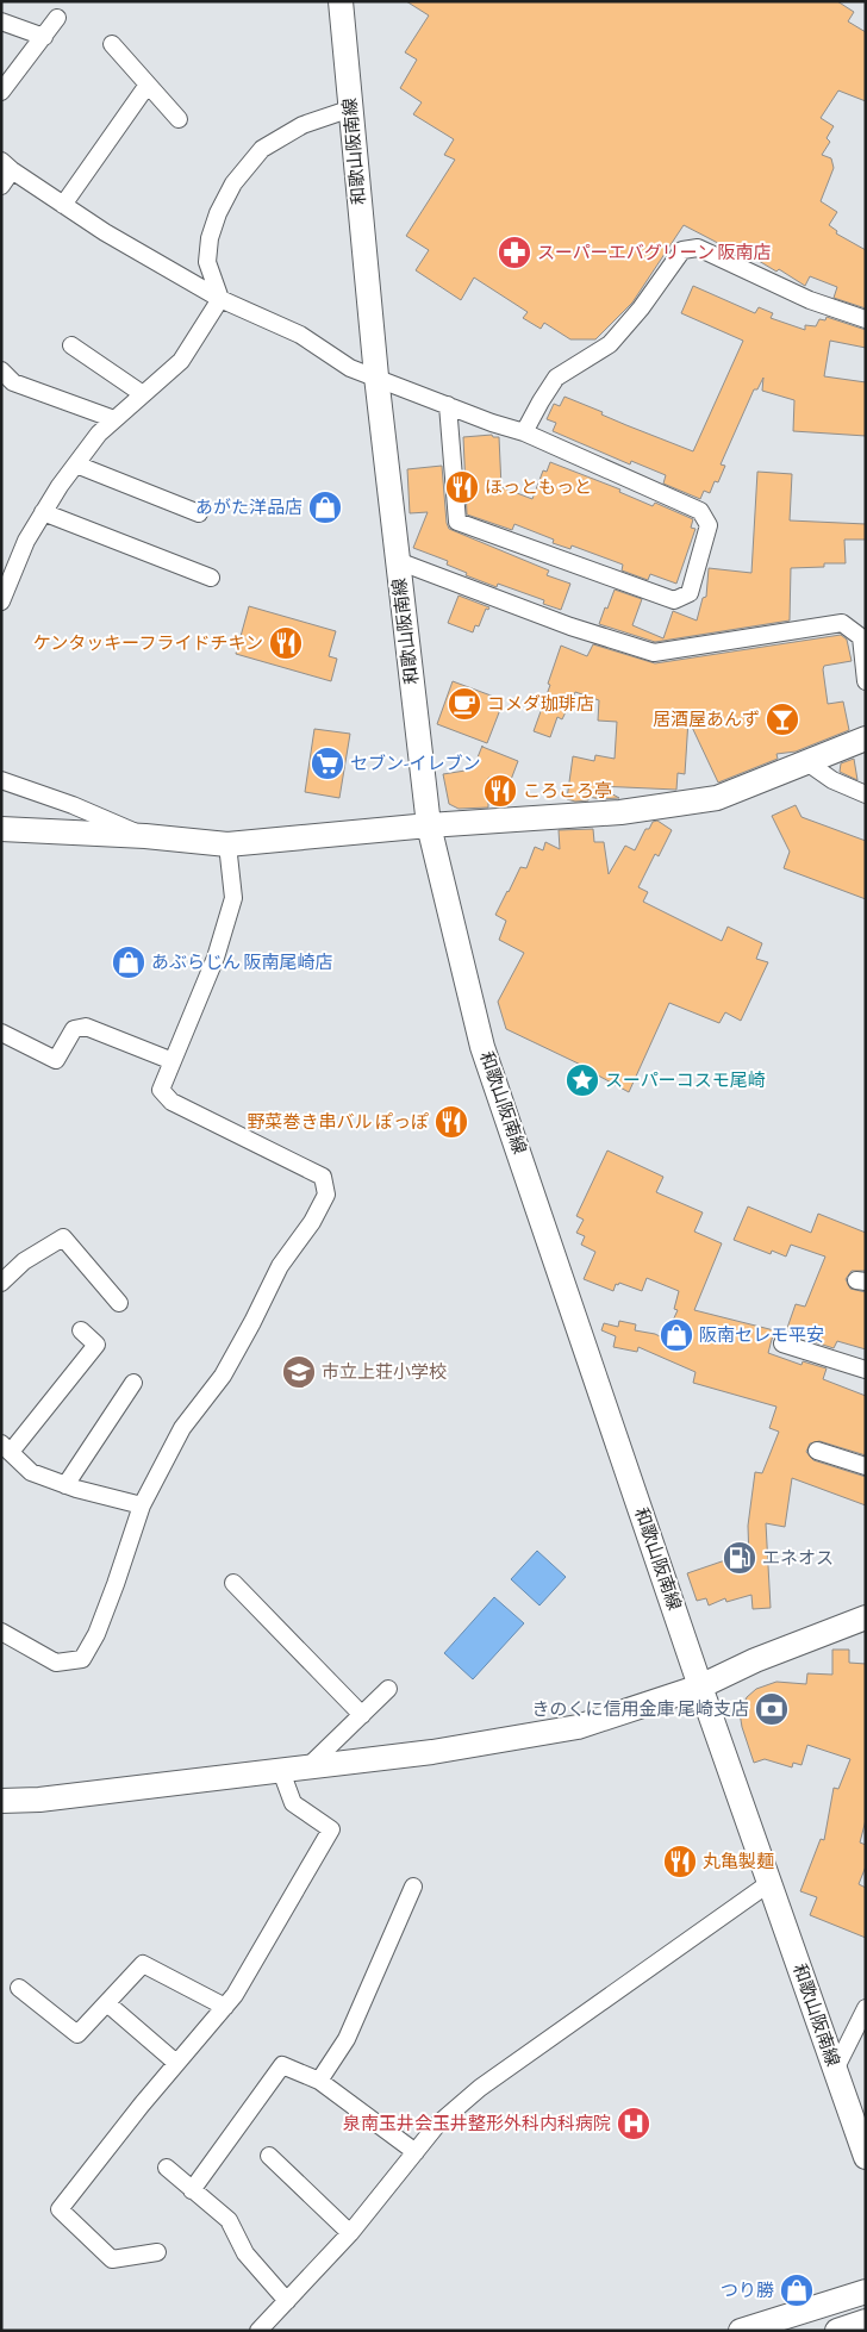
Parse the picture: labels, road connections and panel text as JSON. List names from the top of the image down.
{
  "streets": {
    "main road": ["和歌山阪南線"]
  },
  "places": {
    "pharmacy": ["スーパーエバグリーン 阪南店"],
    "restaurant": [
      "ほっともっと",
      "ケンタッキーフライドチキン",
      "ころころ亭",
      "野菜巻き串バル ぽっぽ",
      "丸亀製麺"
    ],
    "shop": [
      "あがた洋品店",
      "あぶらじん 阪南尾崎店",
      "阪南セレモ平安",
      "つり勝"
    ],
    "cafe": ["コメダ珈琲店"],
    "bar": ["居酒屋あんず"],
    "supermarket": ["セブン-イレブン"],
    "place": ["スーパーコスモ尾崎"],
    "school or university": ["市立上荘小学校"],
    "fuel station": ["エネオス"],
    "bank": ["きのくに信用金庫 尾崎支店"],
    "hospital": ["泉南玉井会玉井整形外科内科病院"]
  }
}
